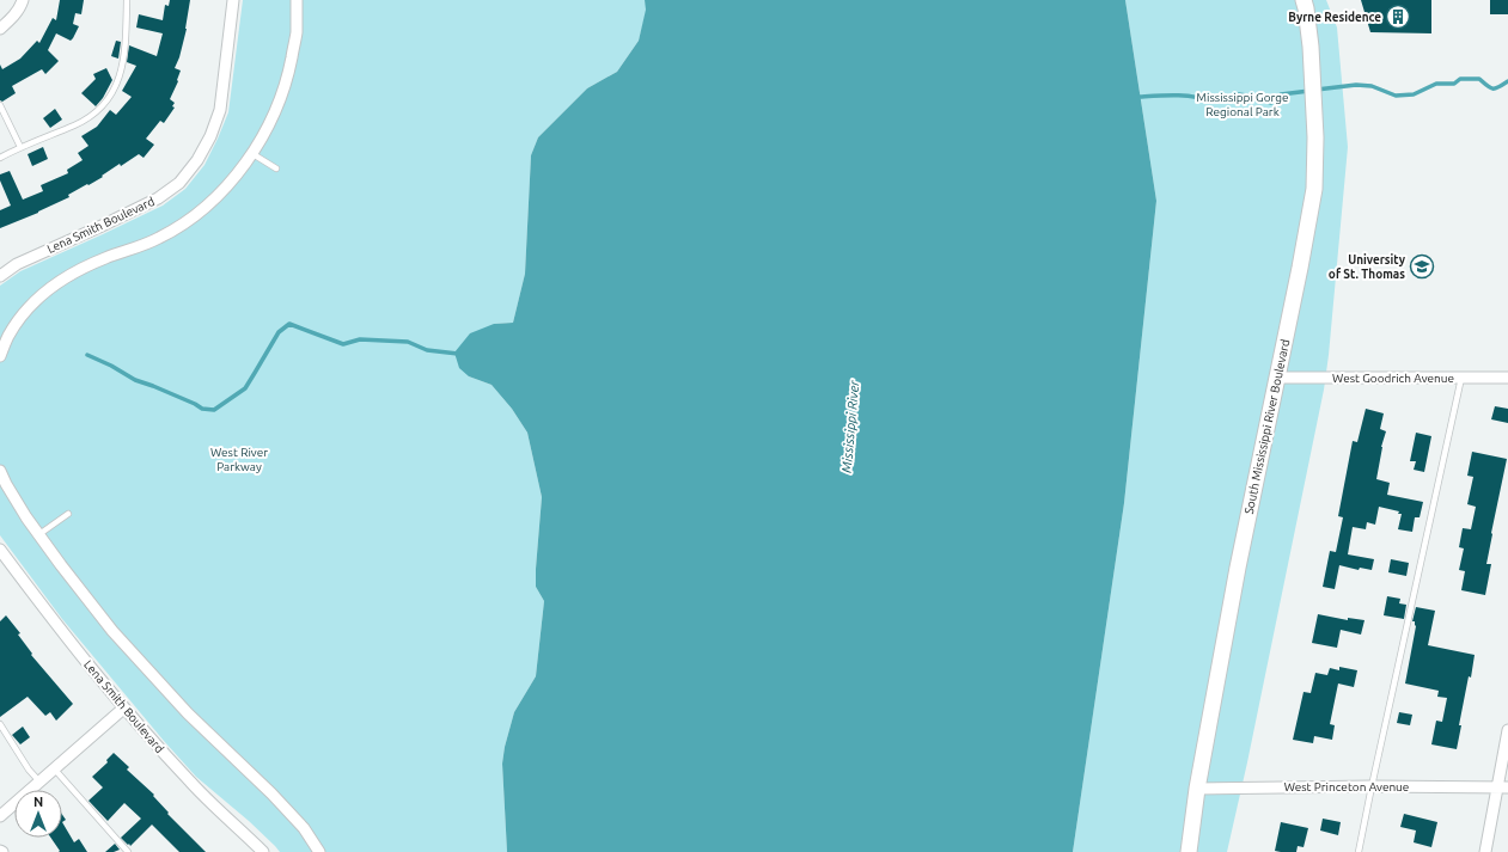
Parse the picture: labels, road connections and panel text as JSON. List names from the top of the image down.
{
  "streets": {
    "street": [
      "Lena Smith Boulevard",
      "West Goodrich Avenue",
      "South Mississippi River Boulevard",
      "West Princeton Avenue"
    ]
  },
  "crossings": [
    ["West Goodrich Avenue", "South Mississippi River Boulevard"],
    ["South Mississippi River Boulevard", "West Princeton Avenue"]
  ],
  "water": ["Mississippi River"],
  "parks": ["Mississippi Gorge Regional Park", "West River Parkway"],
  "places": {
    "building": ["Byrne Residence"],
    "school or university": ["University of St. Thomas"]
  },
  "north": "top"
}
